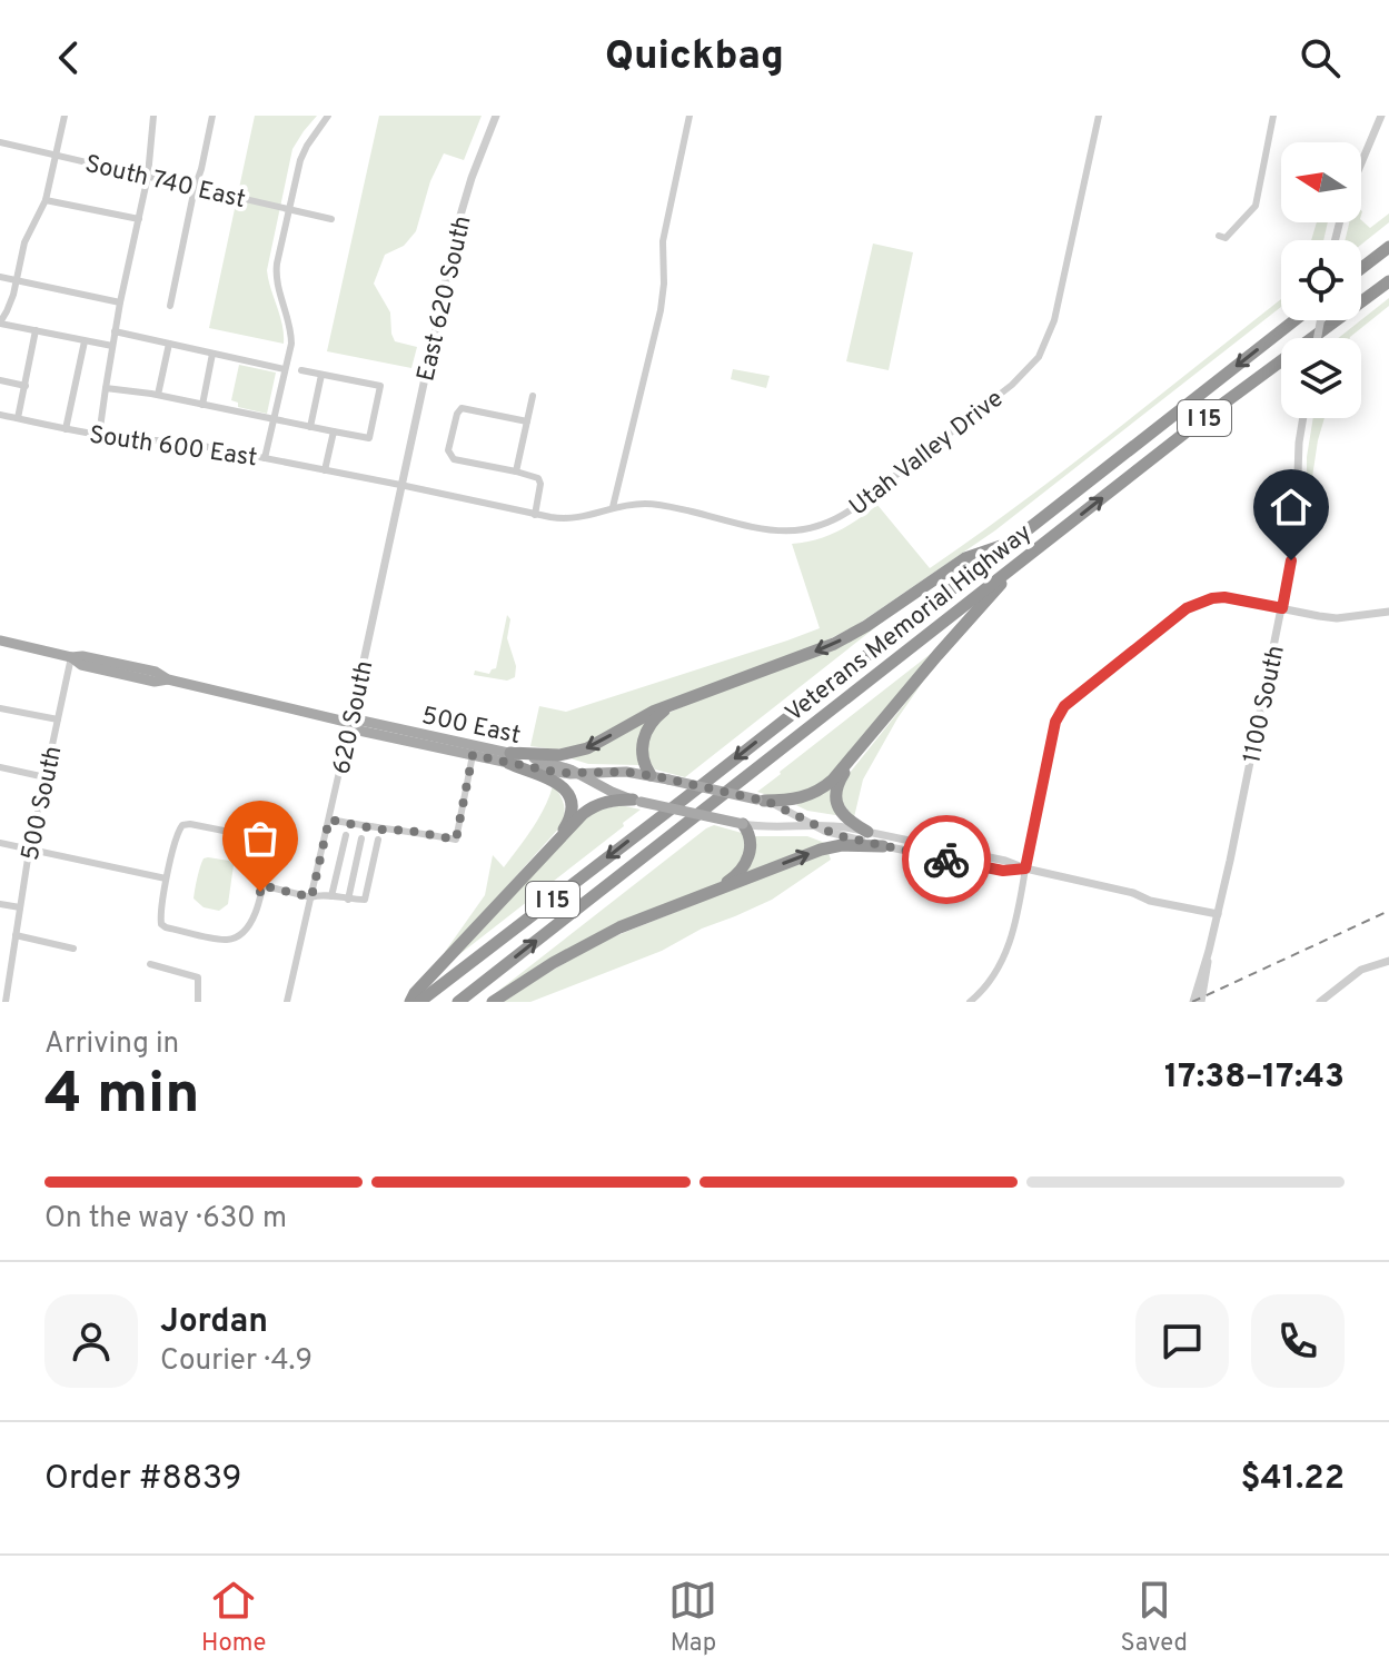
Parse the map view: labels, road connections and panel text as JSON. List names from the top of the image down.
{
  "streets": {
    "highway": ["I 15", "Veterans Memorial Highway"],
    "main road": ["500 East"],
    "street": [
      "South 740 East",
      "East 620 South",
      "South 600 East",
      "Utah Valley Drive",
      "1100 South",
      "620 South",
      "500 South"
    ]
  },
  "crossings": [
    ["East 620 South", "South 600 East"],
    ["East 620 South", "Utah Valley Drive"],
    ["East 620 South", "620 South"],
    ["South 600 East", "Utah Valley Drive"],
    ["South 600 East", "620 South"],
    ["Utah Valley Drive", "620 South"],
    ["1100 South", "500 East"],
    ["620 South", "500 East"],
    ["500 East", "500 South"]
  ],
  "north": "left",
  "page": {
    "header": "Quickbag",
    "heading": ["4 min", "Arriving in", "17:38–17:43"],
    "panel": [
      "Jordan",
      "Courier · 4.9",
      "Order #8839",
      "$41.22"
    ],
    "bar": "On the way · 630 m",
    "tabs": ["Home", "Map", "Saved"]
  }
}
